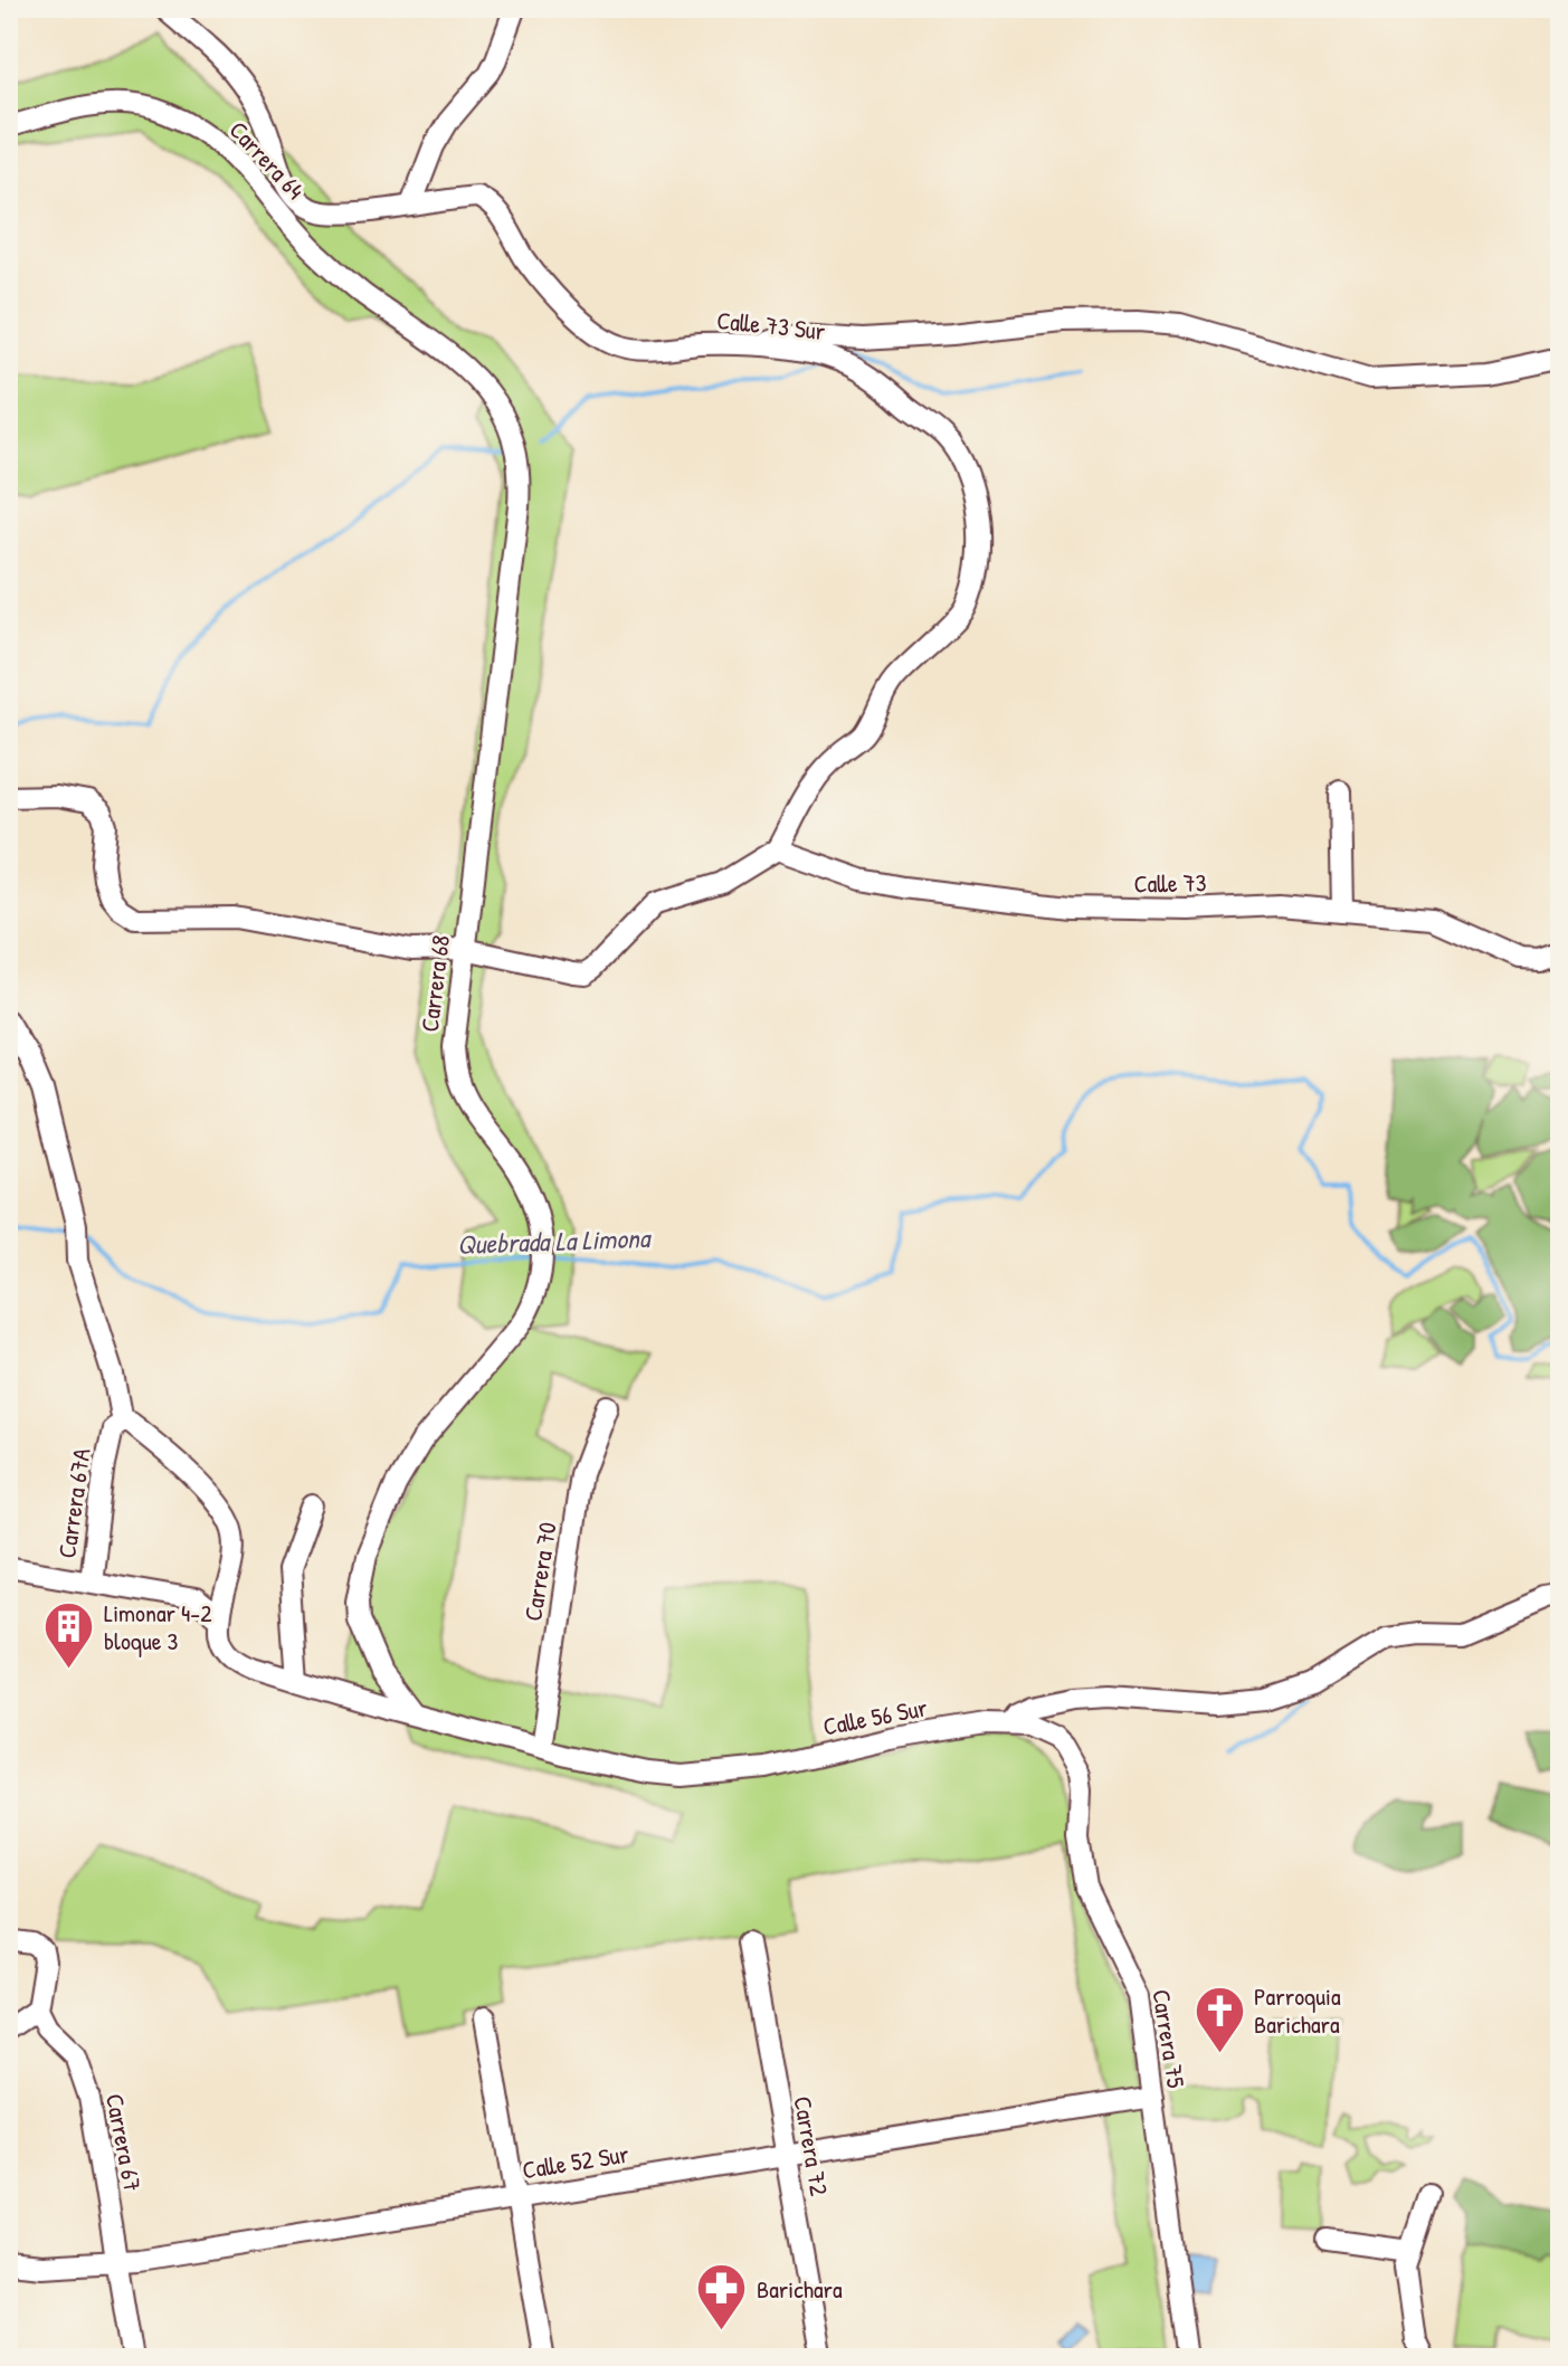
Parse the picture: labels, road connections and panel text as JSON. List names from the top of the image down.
{
  "streets": {
    "street": [
      "Carrera 64",
      "Calle 73 Sur",
      "Calle 73",
      "Carrera 68",
      "Carrera 67A",
      "Carrera 70",
      "Calle 56 Sur",
      "Carrera 75",
      "Carrera 67",
      "Carrera 72",
      "Calle 52 Sur"
    ]
  },
  "crossings": [
    ["Carrera 64", "Carrera 68"],
    ["Calle 73 Sur", "Calle 73"],
    ["Carrera 68", "Calle 56 Sur"],
    ["Carrera 70", "Calle 56 Sur"],
    ["Calle 56 Sur", "Carrera 75"],
    ["Carrera 75", "Calle 52 Sur"],
    ["Carrera 67", "Calle 52 Sur"],
    ["Carrera 72", "Calle 52 Sur"]
  ],
  "water": ["Quebrada La Limona"],
  "places": {
    "building": ["Limonar 4-2 bloque 3"],
    "church": ["Parroquia Barichara"],
    "pharmacy": ["Barichara"]
  }
}
